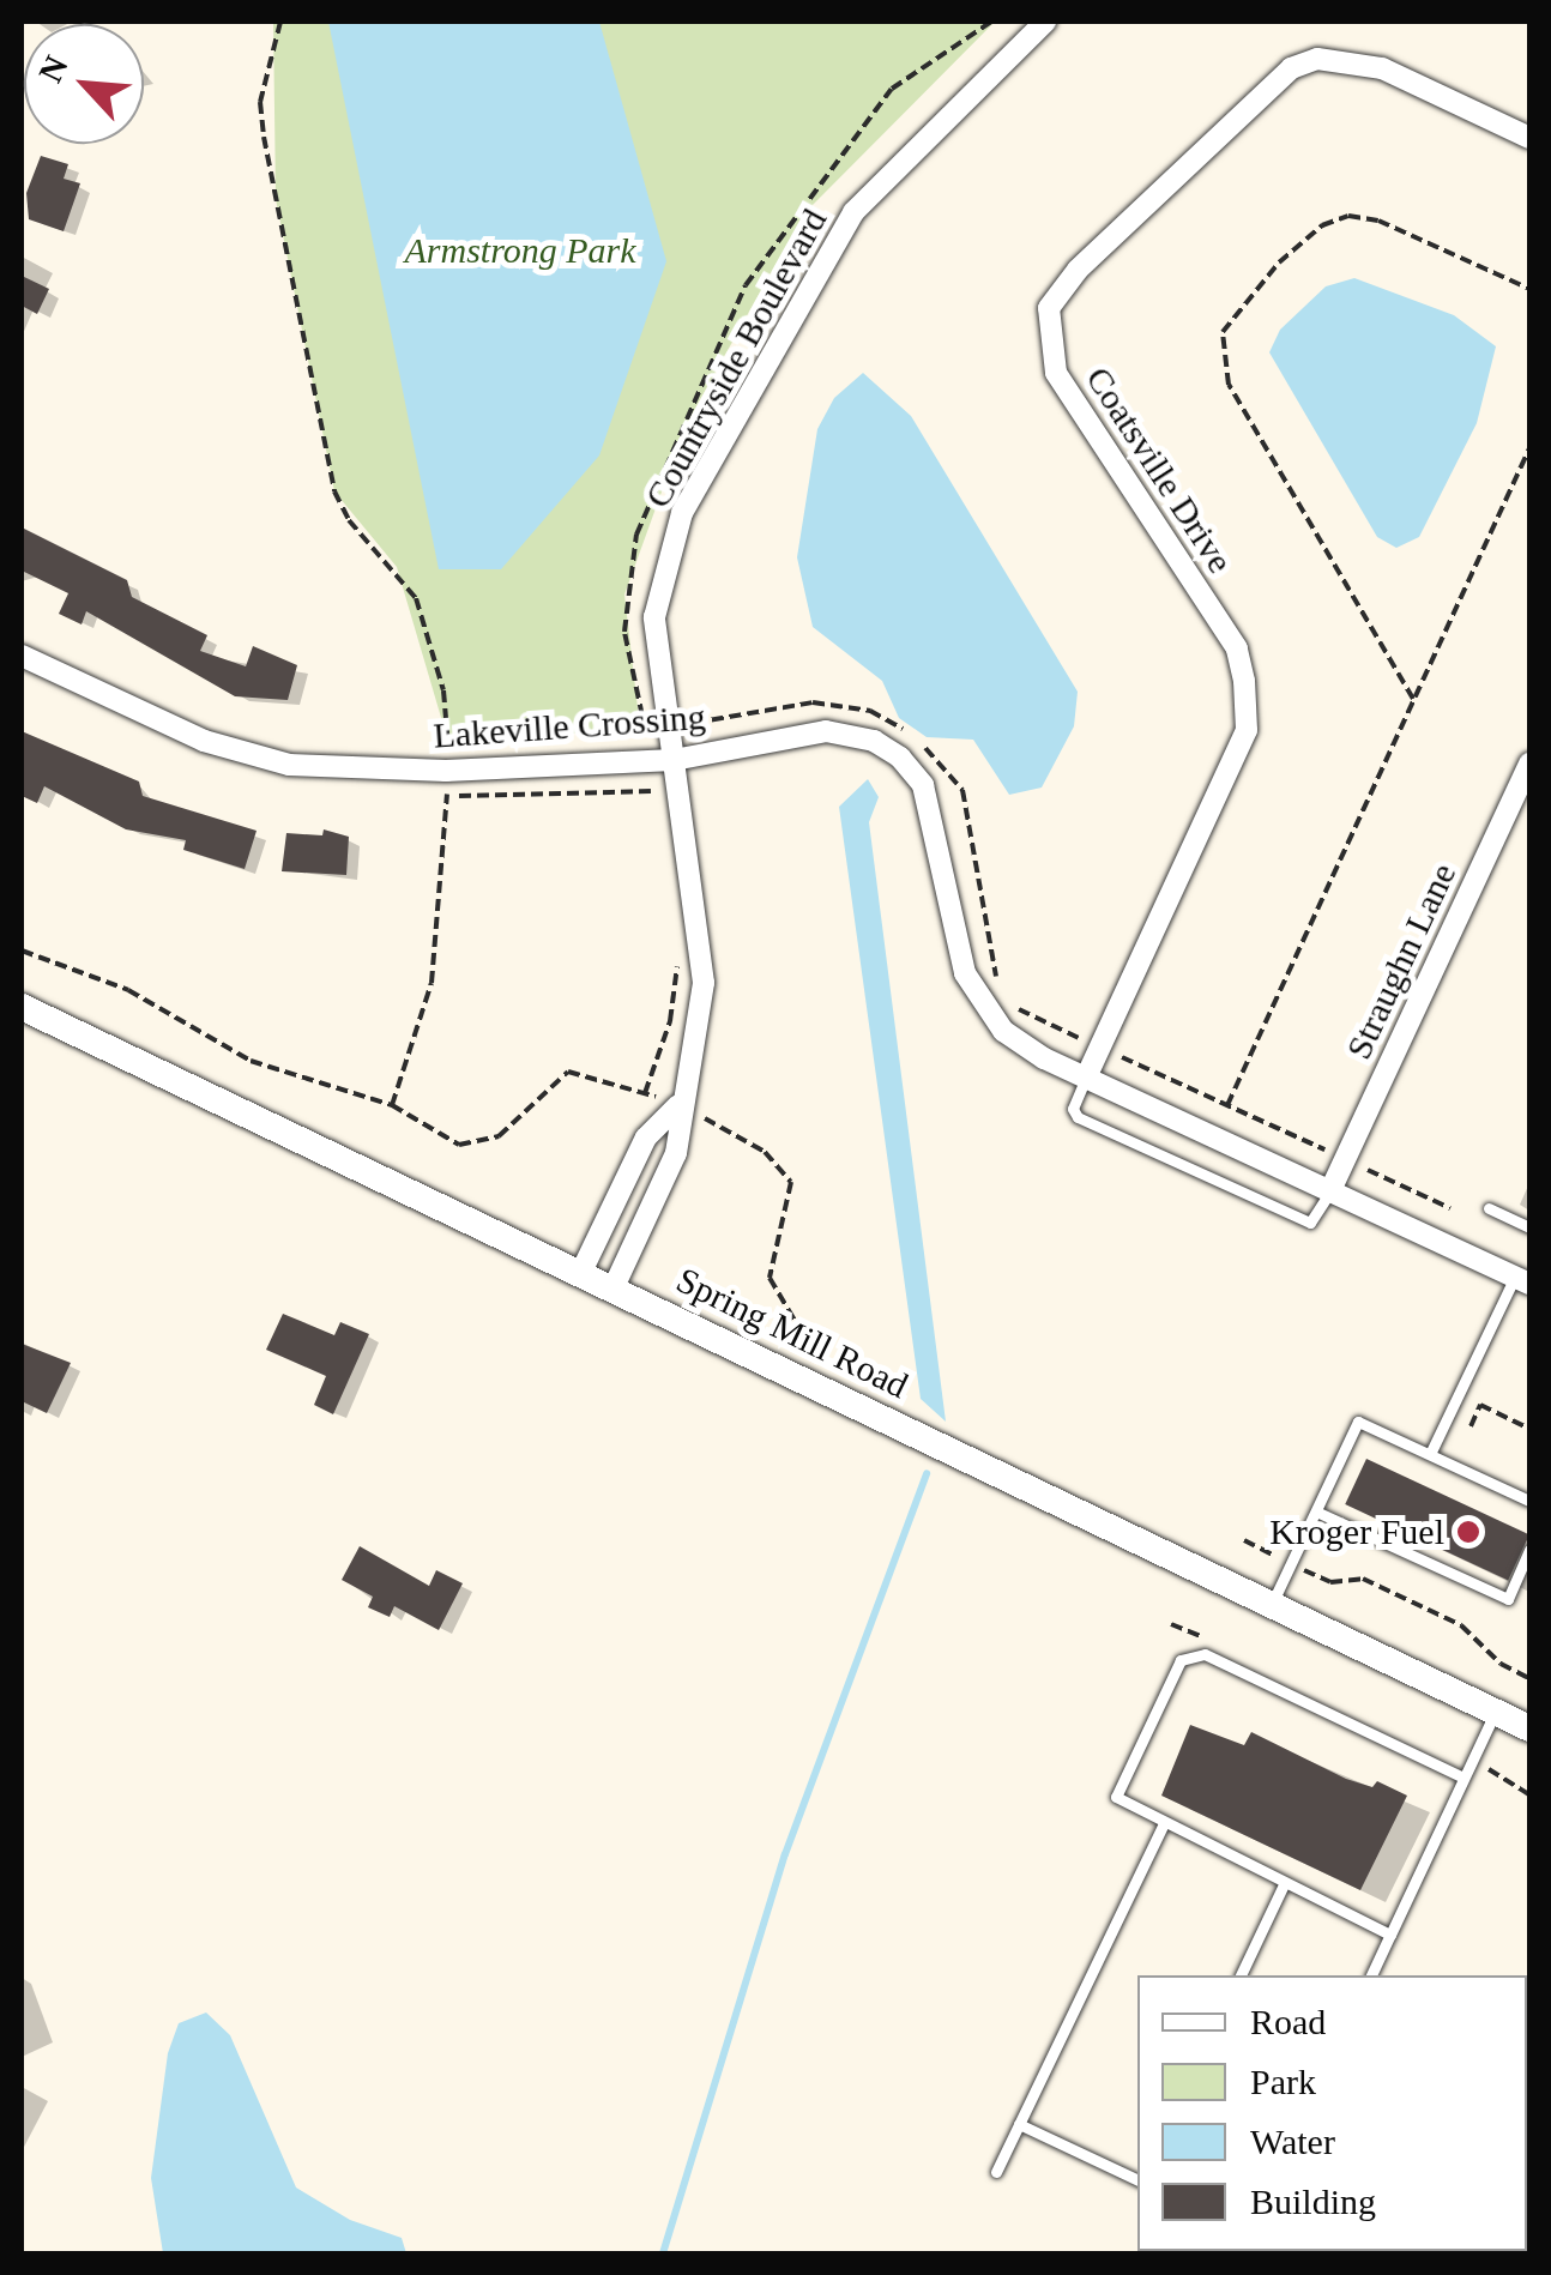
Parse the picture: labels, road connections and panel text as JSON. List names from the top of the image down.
{
  "streets": {
    "street": [
      "Countryside Boulevard",
      "Coatsville Drive",
      "Lakeville Crossing",
      "Straughn Lane",
      "Spring Mill Road"
    ]
  },
  "crossings": [
    ["Countryside Boulevard", "Lakeville Crossing"],
    ["Countryside Boulevard", "Spring Mill Road"],
    ["Coatsville Drive", "Lakeville Crossing"],
    ["Lakeville Crossing", "Straughn Lane"]
  ],
  "parks": ["Armstrong Park"],
  "places": ["Kroger Fuel"],
  "legend": [
    "Road",
    "Park",
    "Water",
    "Building"
  ],
  "north": "top left"
}
